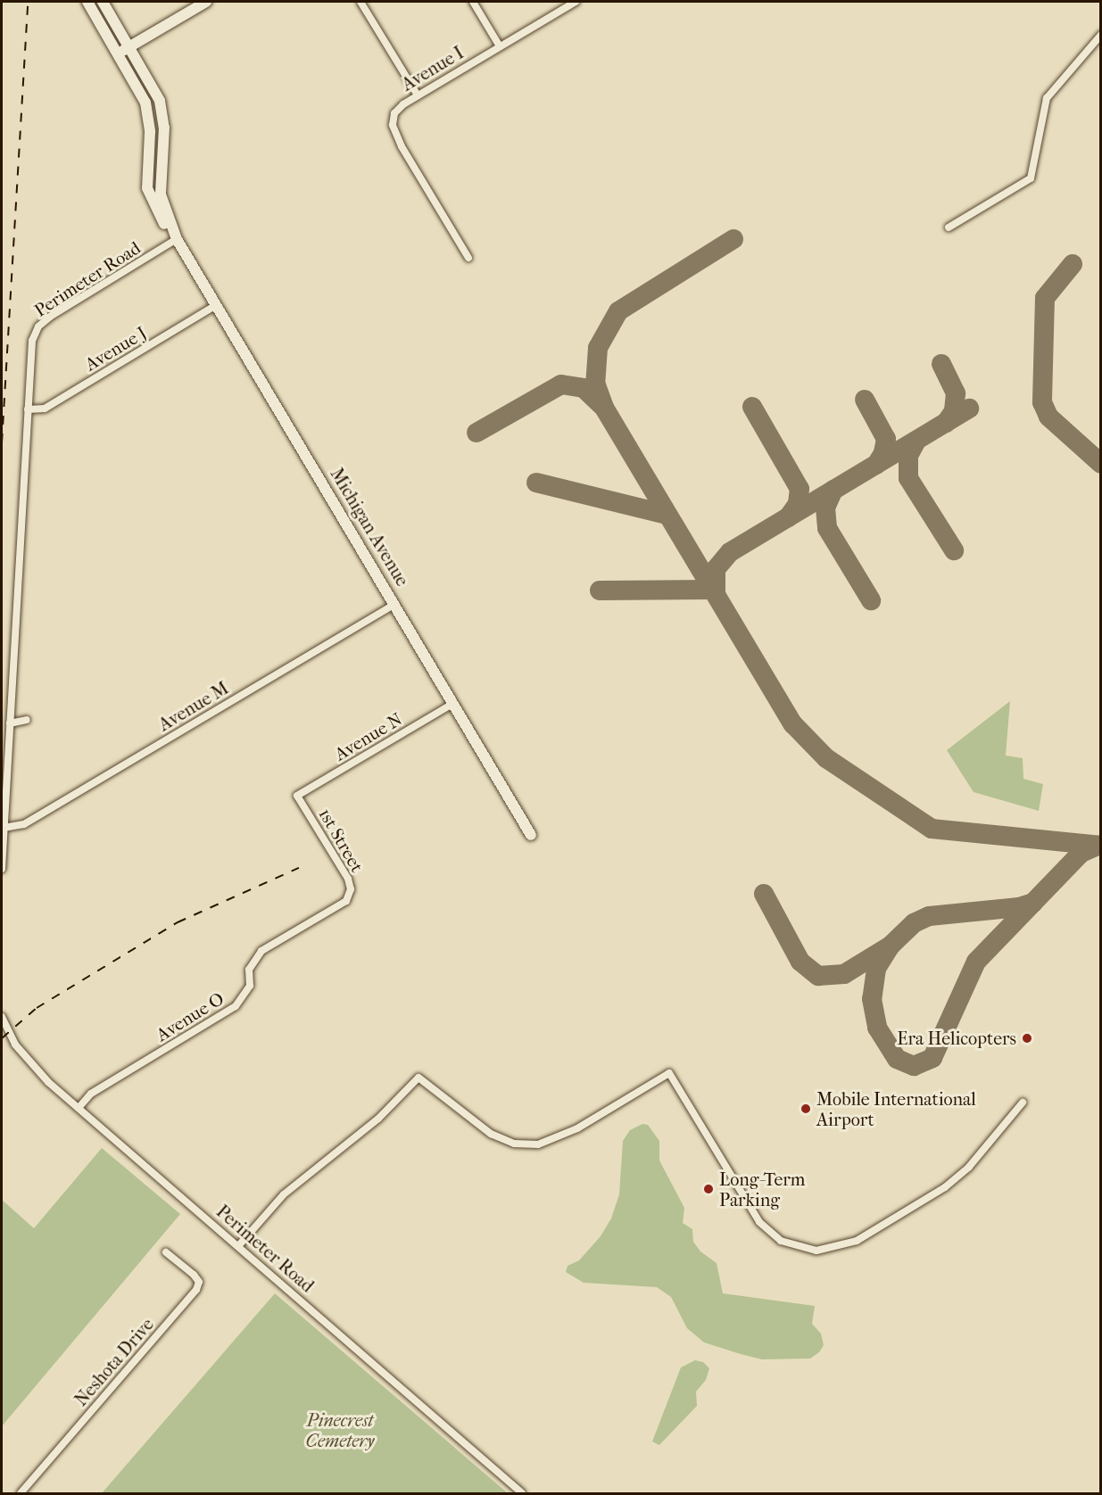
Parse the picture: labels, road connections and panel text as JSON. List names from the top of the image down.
{
  "streets": {
    "street": [
      "Avenue I",
      "Perimeter Road",
      "Avenue J",
      "Michigan Avenue",
      "Avenue M",
      "Avenue N",
      "1st Street",
      "Avenue O",
      "Neshota Drive"
    ]
  },
  "crossings": [
    ["Perimeter Road", "Avenue J"],
    ["Perimeter Road", "Michigan Avenue"],
    ["Perimeter Road", "Avenue M"],
    ["Perimeter Road", "Avenue O"],
    ["Avenue J", "Michigan Avenue"],
    ["Michigan Avenue", "Avenue M"],
    ["Michigan Avenue", "Avenue N"],
    ["Avenue N", "1st Street"],
    ["1st Street", "Avenue O"]
  ],
  "parks": ["Pinecrest Cemetery"],
  "places": ["Era Helicopters", "Mobile International Airport", "Long-Term Parking"]
}
